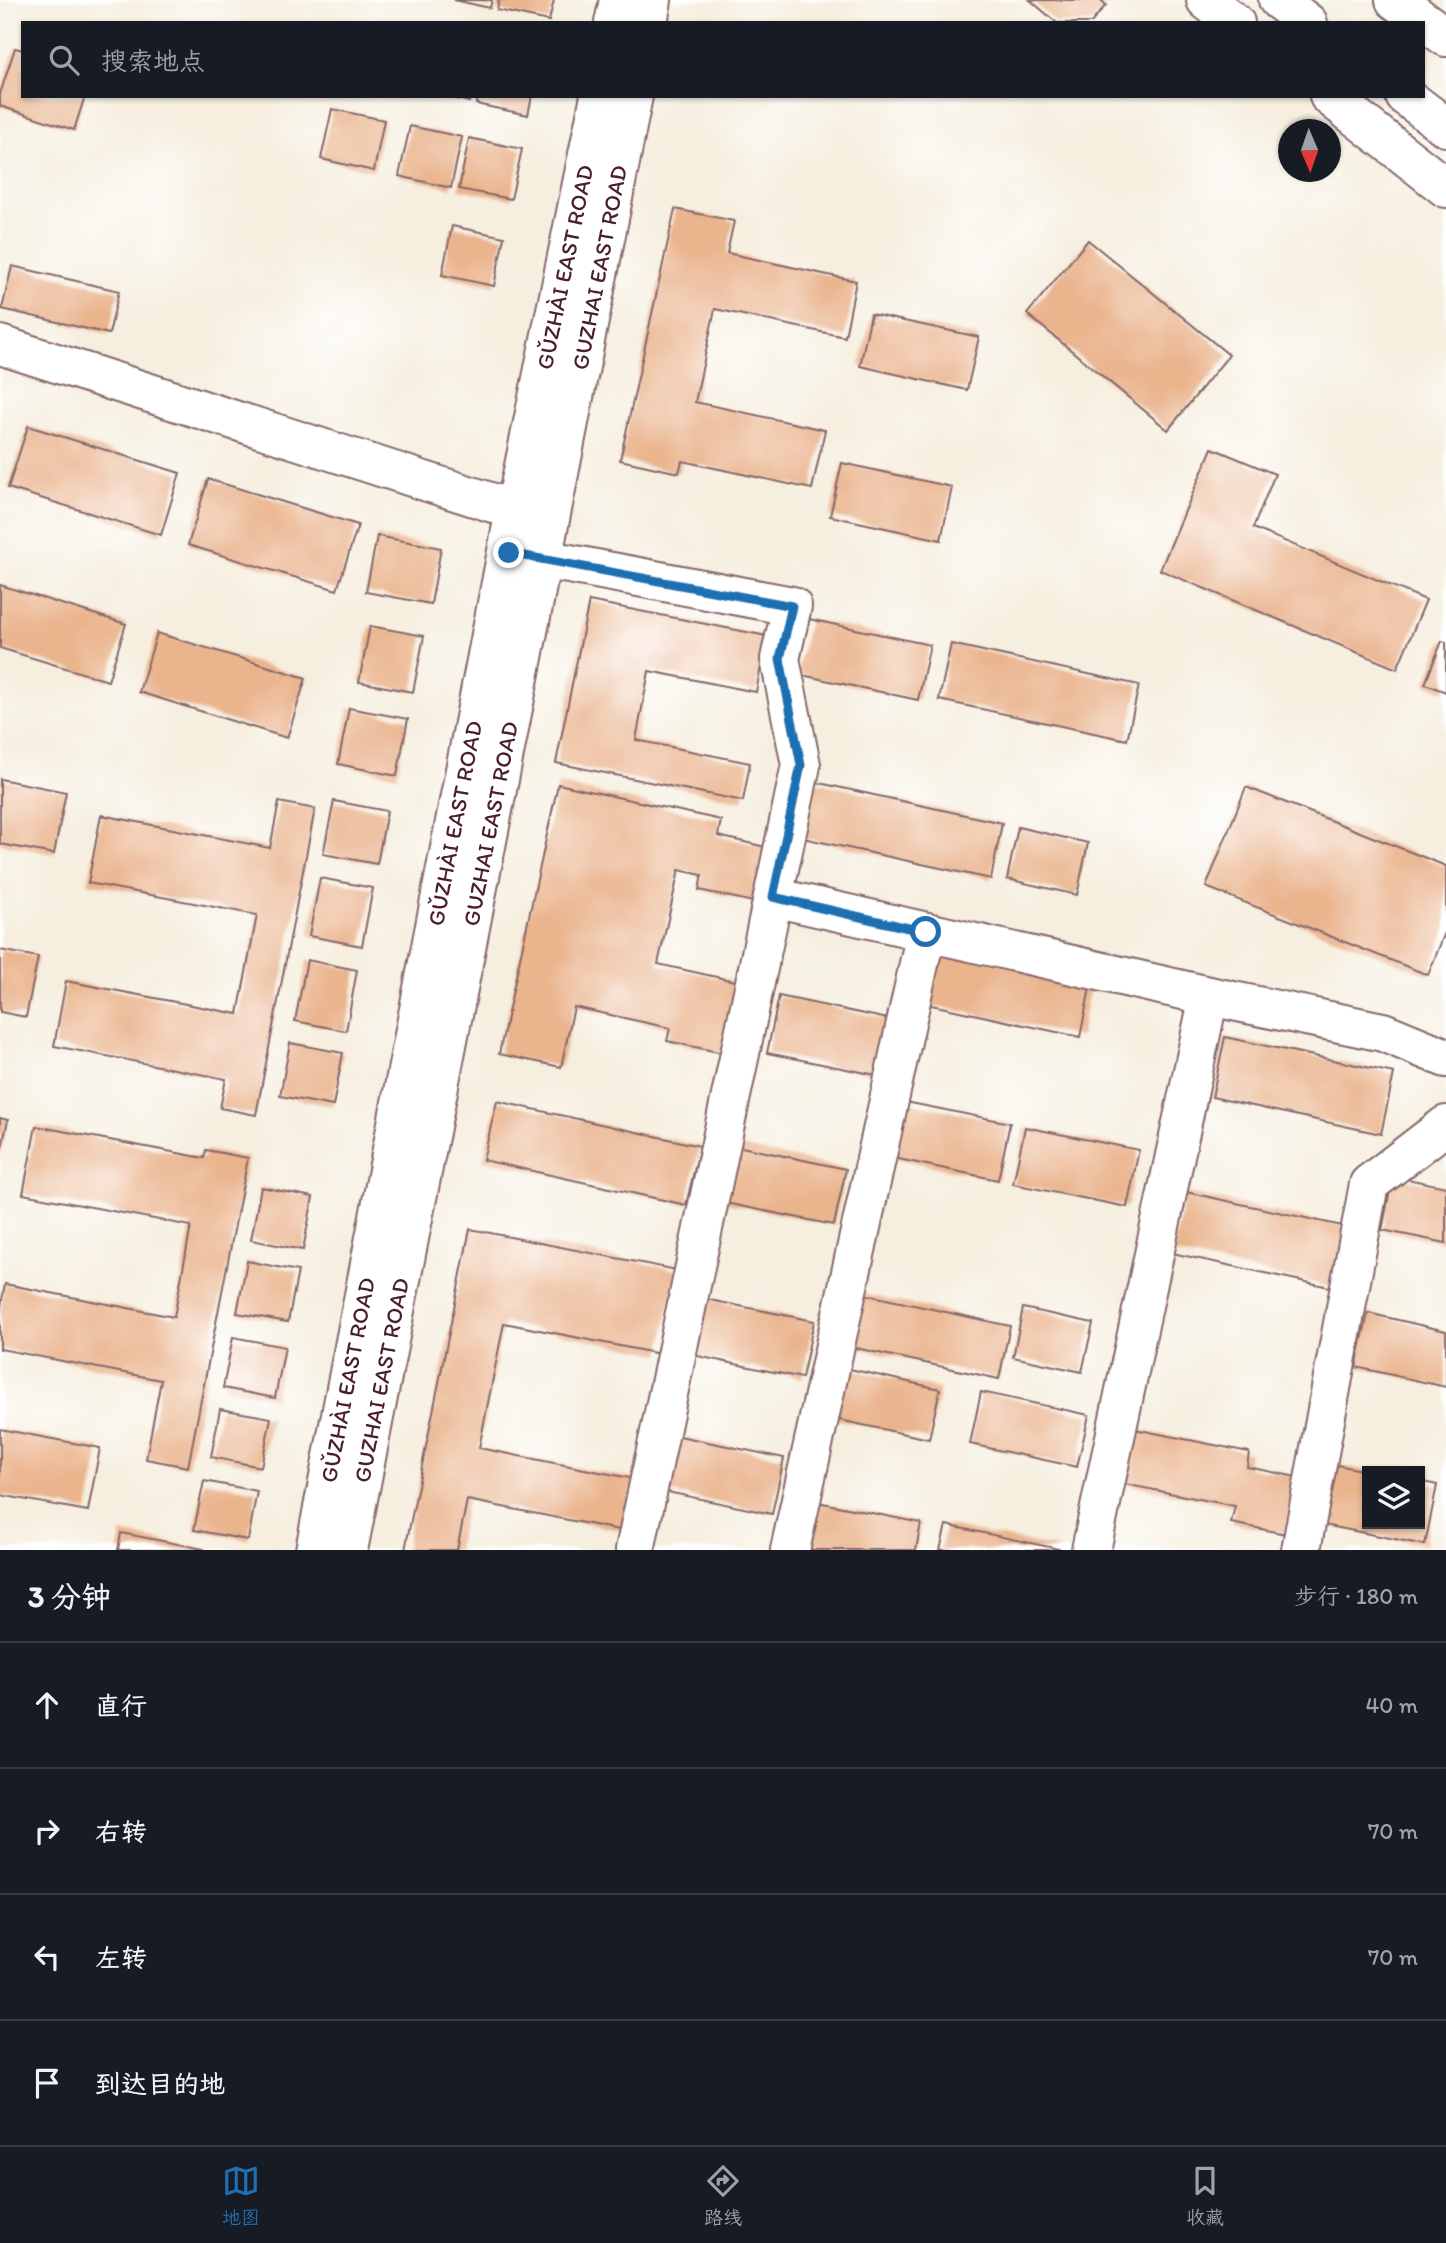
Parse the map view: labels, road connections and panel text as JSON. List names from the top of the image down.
{
  "streets": {
    "street": ["GǓZHÀI EAST ROAD", "GUZHAI EAST ROAD"]
  },
  "crossings": [
    ["GǓZHÀI EAST ROAD", "GUZHAI EAST ROAD"]
  ],
  "north": "bottom",
  "page": {
    "search": "搜索地点",
    "heading": ["3 分钟", "步行 · 180 m"],
    "list": [
      ["直行", "40 m"],
      ["右转", "70 m"],
      ["左转", "70 m"],
      "到达目的地"
    ],
    "nav": ["地图", "路线", "收藏"]
  }
}
